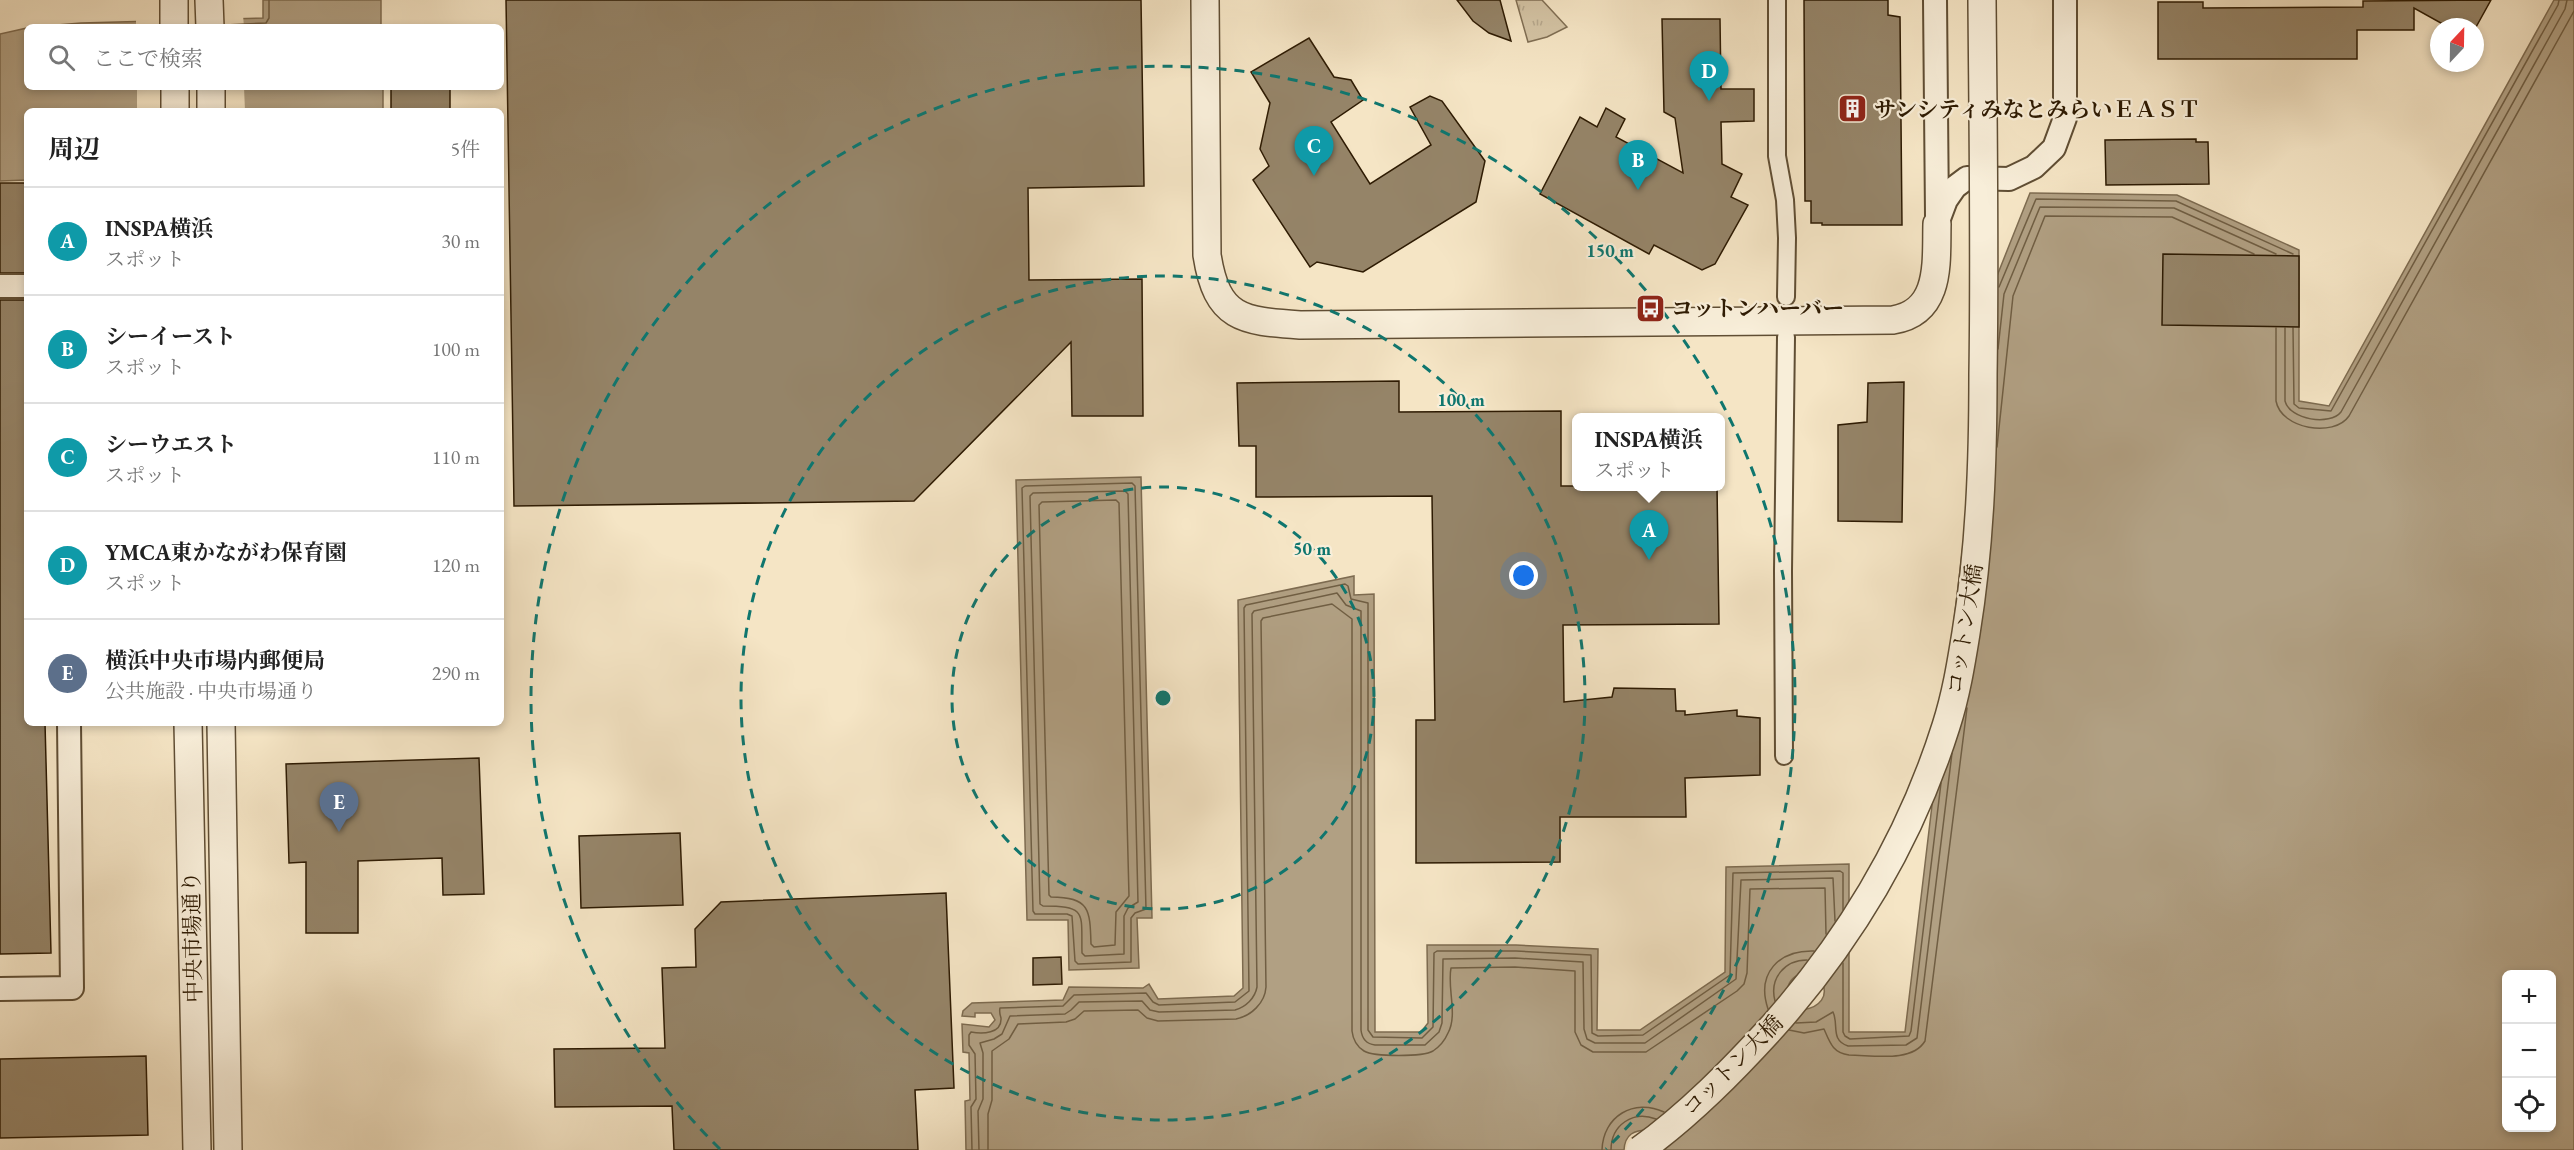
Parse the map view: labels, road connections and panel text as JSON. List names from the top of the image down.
{
  "streets": {
    "street": ["コットン大橋", "中央市場通り"]
  },
  "places": {
    "building": ["サンシティみなとみらいＥＡＳＴ"],
    "bus stop": ["コットンハーバー"]
  },
  "north": "top",
  "page": {
    "search": "ここで検索",
    "pins": [
      "D",
      "C",
      "B",
      "A",
      "E"
    ],
    "heading": ["周辺", "5件"],
    "list": [
      {
        "mark": "A",
        "name": "INSPA横浜",
        "note": "スポット",
        "value": "30 m"
      },
      {
        "mark": "B",
        "name": "シーイースト",
        "note": "スポット",
        "value": "100 m"
      },
      {
        "mark": "C",
        "name": "シーウエスト",
        "note": "スポット",
        "value": "110 m"
      },
      {
        "mark": "D",
        "name": "YMCA東かながわ保育園",
        "note": "スポット",
        "value": "120 m"
      },
      {
        "mark": "E",
        "name": "横浜中央市場内郵便局",
        "note": "公共施設 · 中央市場通り",
        "value": "290 m"
      }
    ],
    "popup": ["INSPA横浜", "スポット"],
    "map_buttons": ["+", "−"]
  },
  "rings": ["150 m", "100 m", "50 m"]
}
